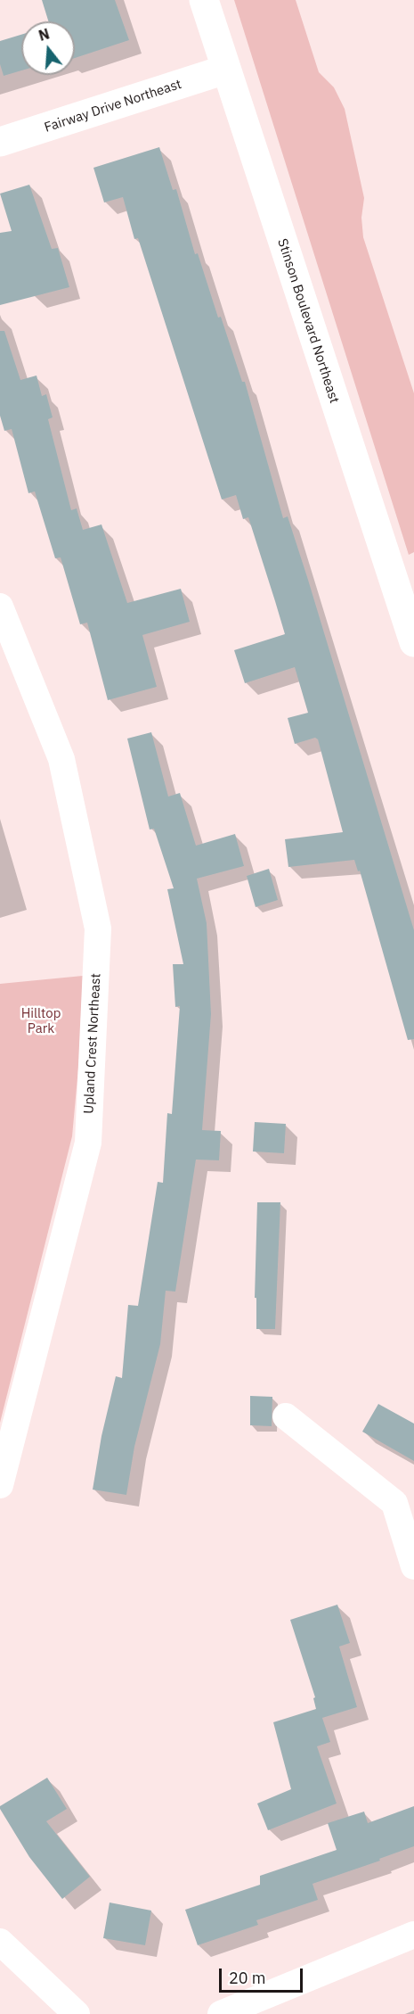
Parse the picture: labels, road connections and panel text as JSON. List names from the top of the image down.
{
  "streets": {
    "street": ["Fairway Drive Northeast", "Stinson Boulevard Northeast", "Upland Crest Northeast"]
  },
  "crossings": [
    ["Fairway Drive Northeast", "Stinson Boulevard Northeast"]
  ],
  "parks": ["Hilltop Park"],
  "scale_bar": "20 m",
  "north": "top"
}
